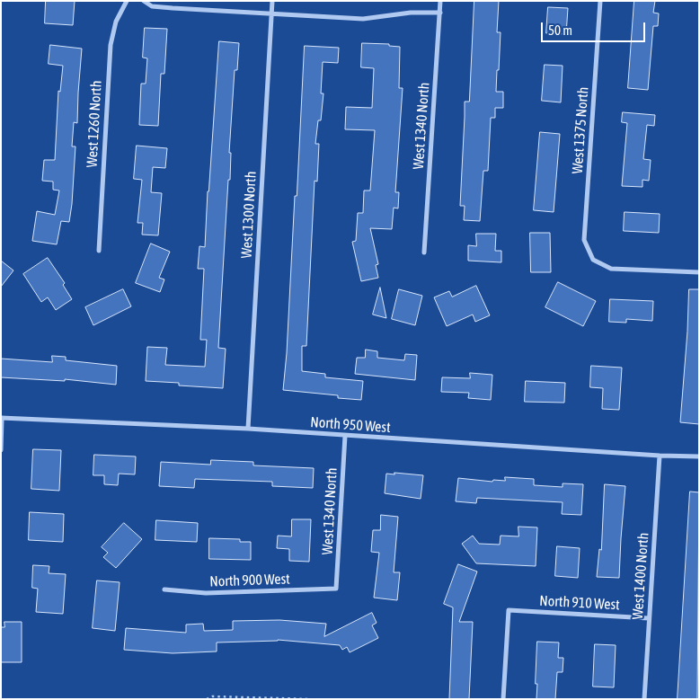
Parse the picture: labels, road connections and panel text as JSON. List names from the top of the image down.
{
  "streets": {
    "street": [
      "West 1260 North",
      "West 1340 North",
      "West 1375 North",
      "West 1300 North",
      "North 950 West",
      "West 1400 North",
      "North 900 West",
      "North 910 West"
    ]
  },
  "crossings": [
    ["West 1340 North", "North 950 West"],
    ["West 1340 North", "North 900 West"],
    ["West 1300 North", "North 950 West"],
    ["North 950 West", "West 1400 North"],
    ["West 1400 North", "North 910 West"]
  ],
  "scale_bar": "50 m"
}
